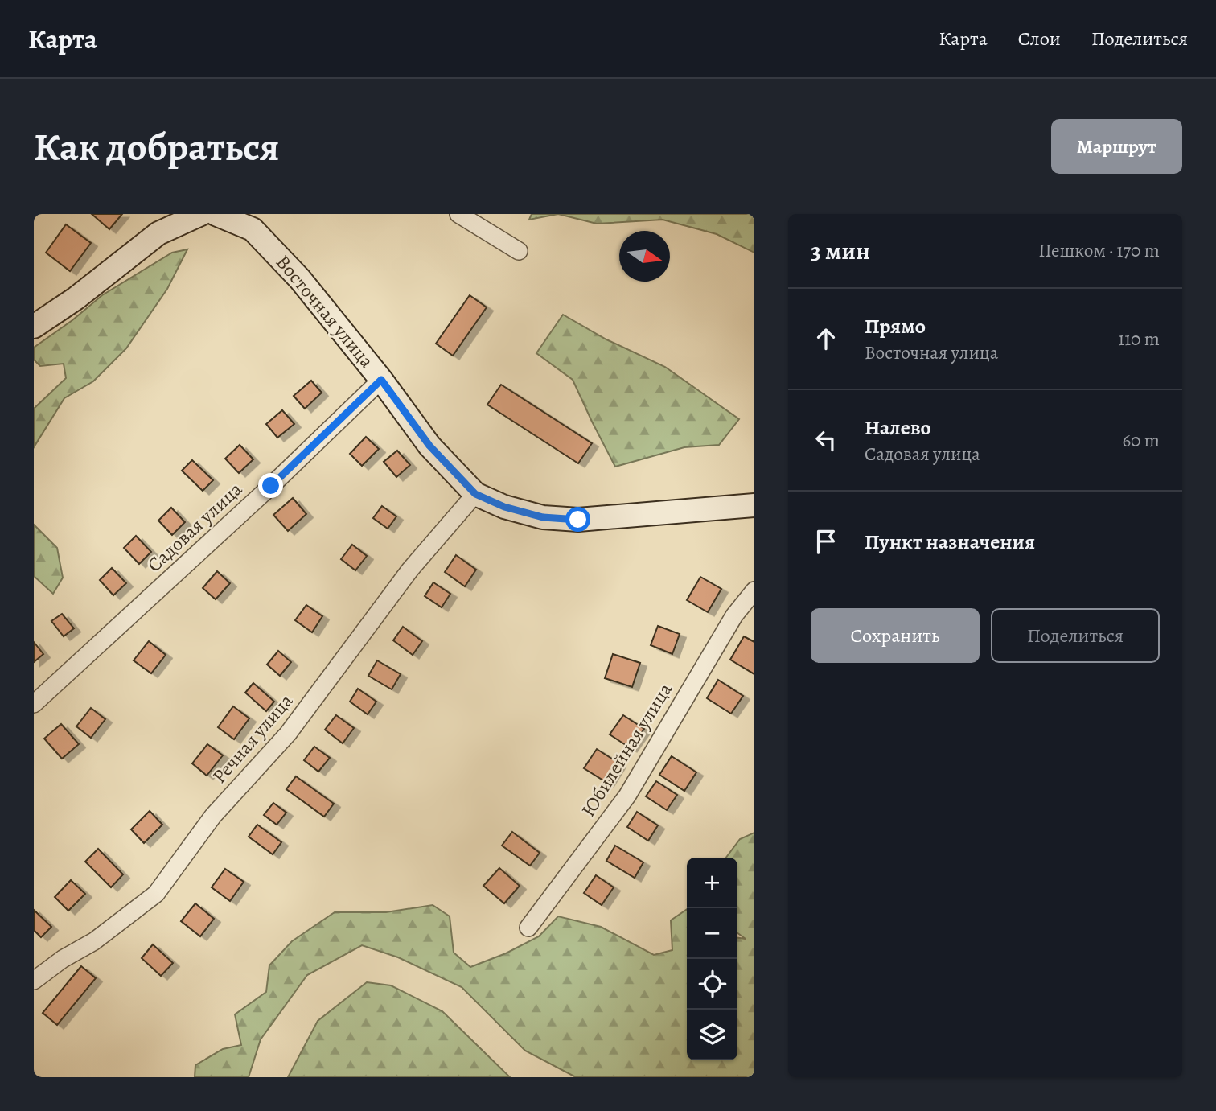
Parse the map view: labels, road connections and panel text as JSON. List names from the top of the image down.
{
  "streets": {
    "street": [
      "Восточная улица",
      "Садовая улица",
      "Речная улица",
      "Юбилейная улица"
    ]
  },
  "crossings": [
    ["Восточная улица", "Садовая улица"],
    ["Восточная улица", "Речная улица"]
  ],
  "north": "right",
  "page": {
    "header": "Карта",
    "nav": ["Карта", "Слои", "Поделиться"],
    "buttons": [
      "Маршрут",
      ["Сохранить", "Поделиться"]
    ],
    "title": "Как добраться",
    "heading": ["3 мин", "Пешком · 170 m"],
    "list": [
      ["Прямо", "Восточная улица", "110 m"],
      ["Налево", "Садовая улица", "60 m"],
      "Пункт назначения"
    ],
    "map_buttons": ["+", "−"]
  }
}
